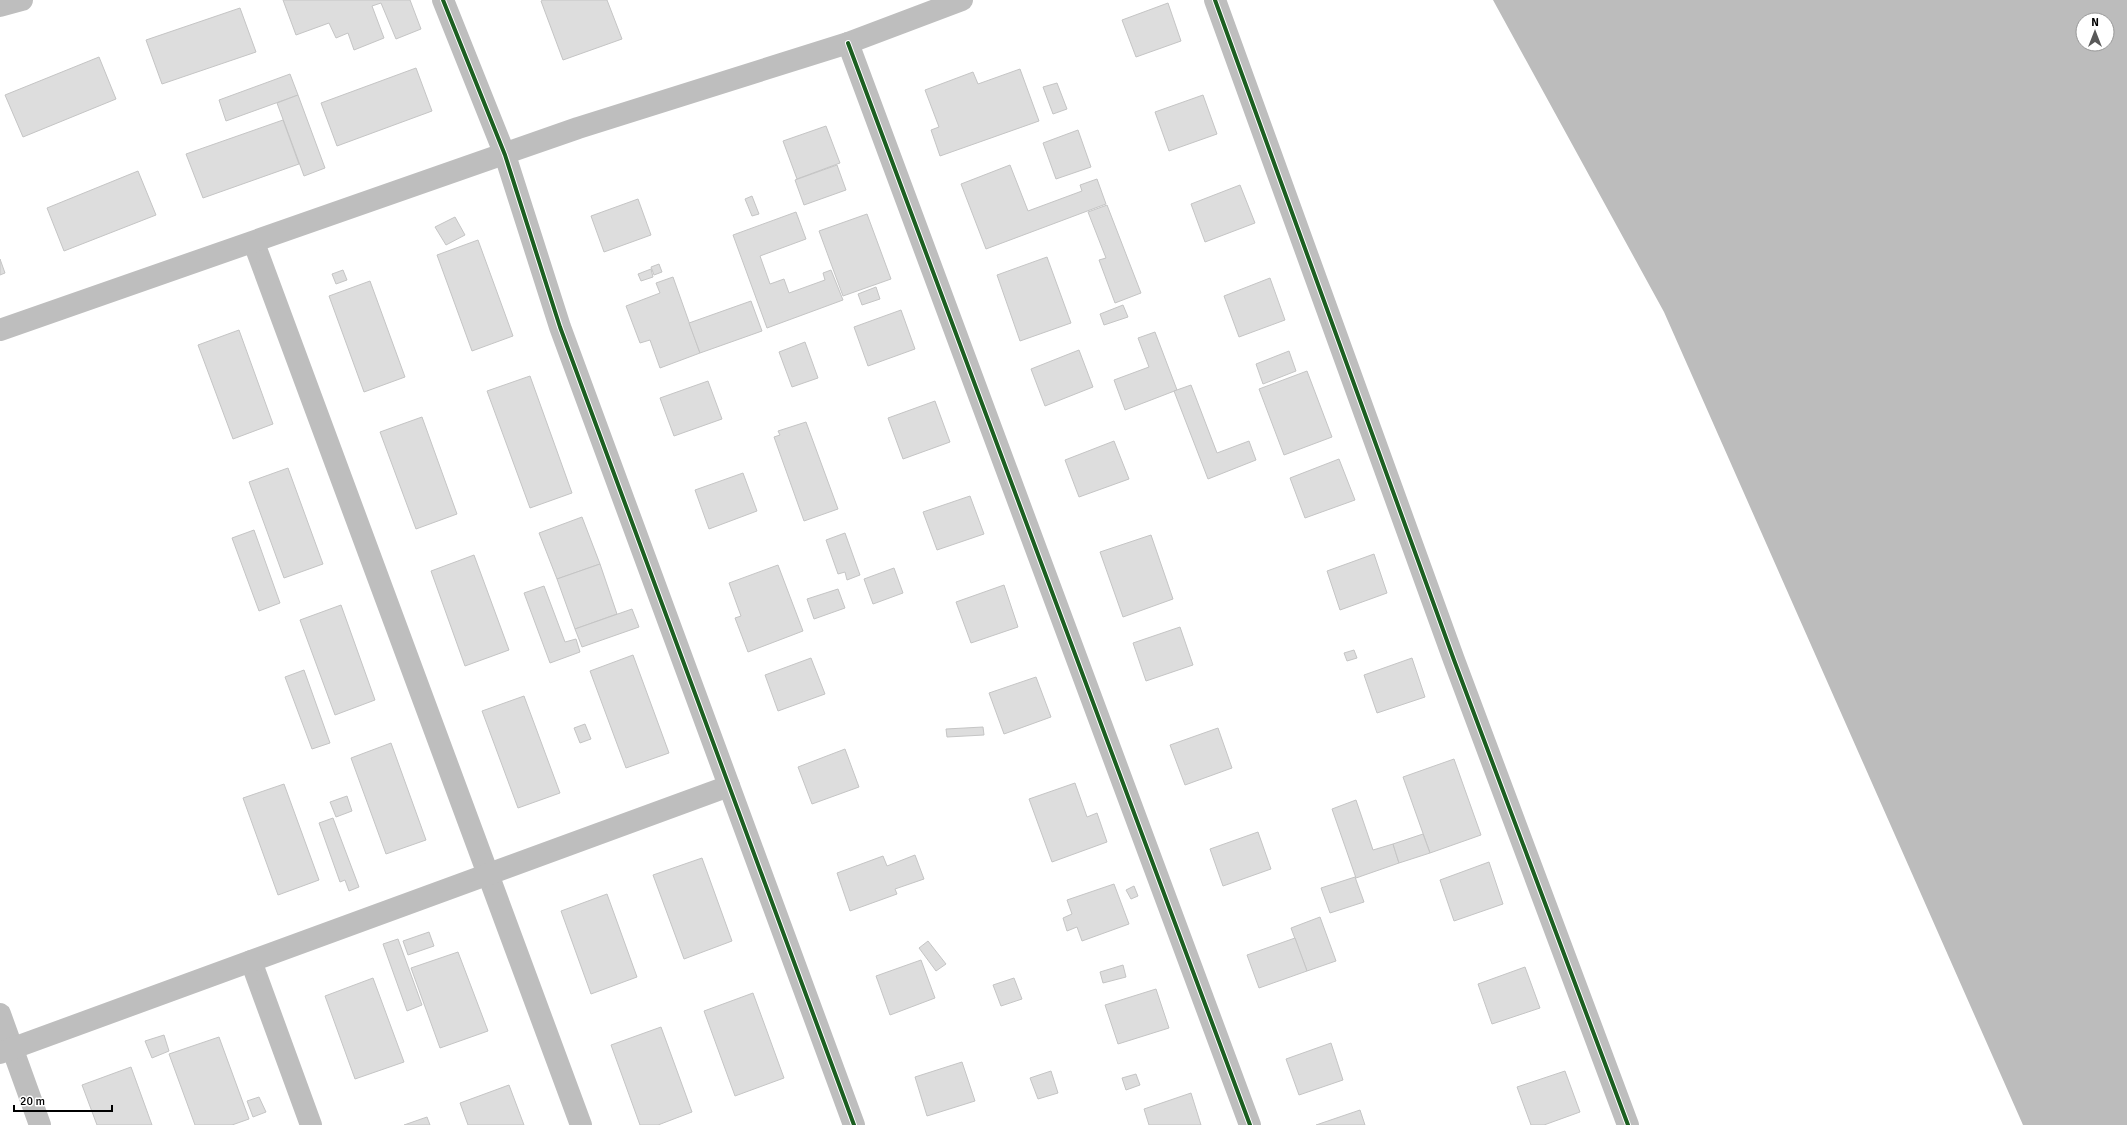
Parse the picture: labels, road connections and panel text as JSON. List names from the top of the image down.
{
  "scale_bar": "20 m",
  "north": "top"
}
